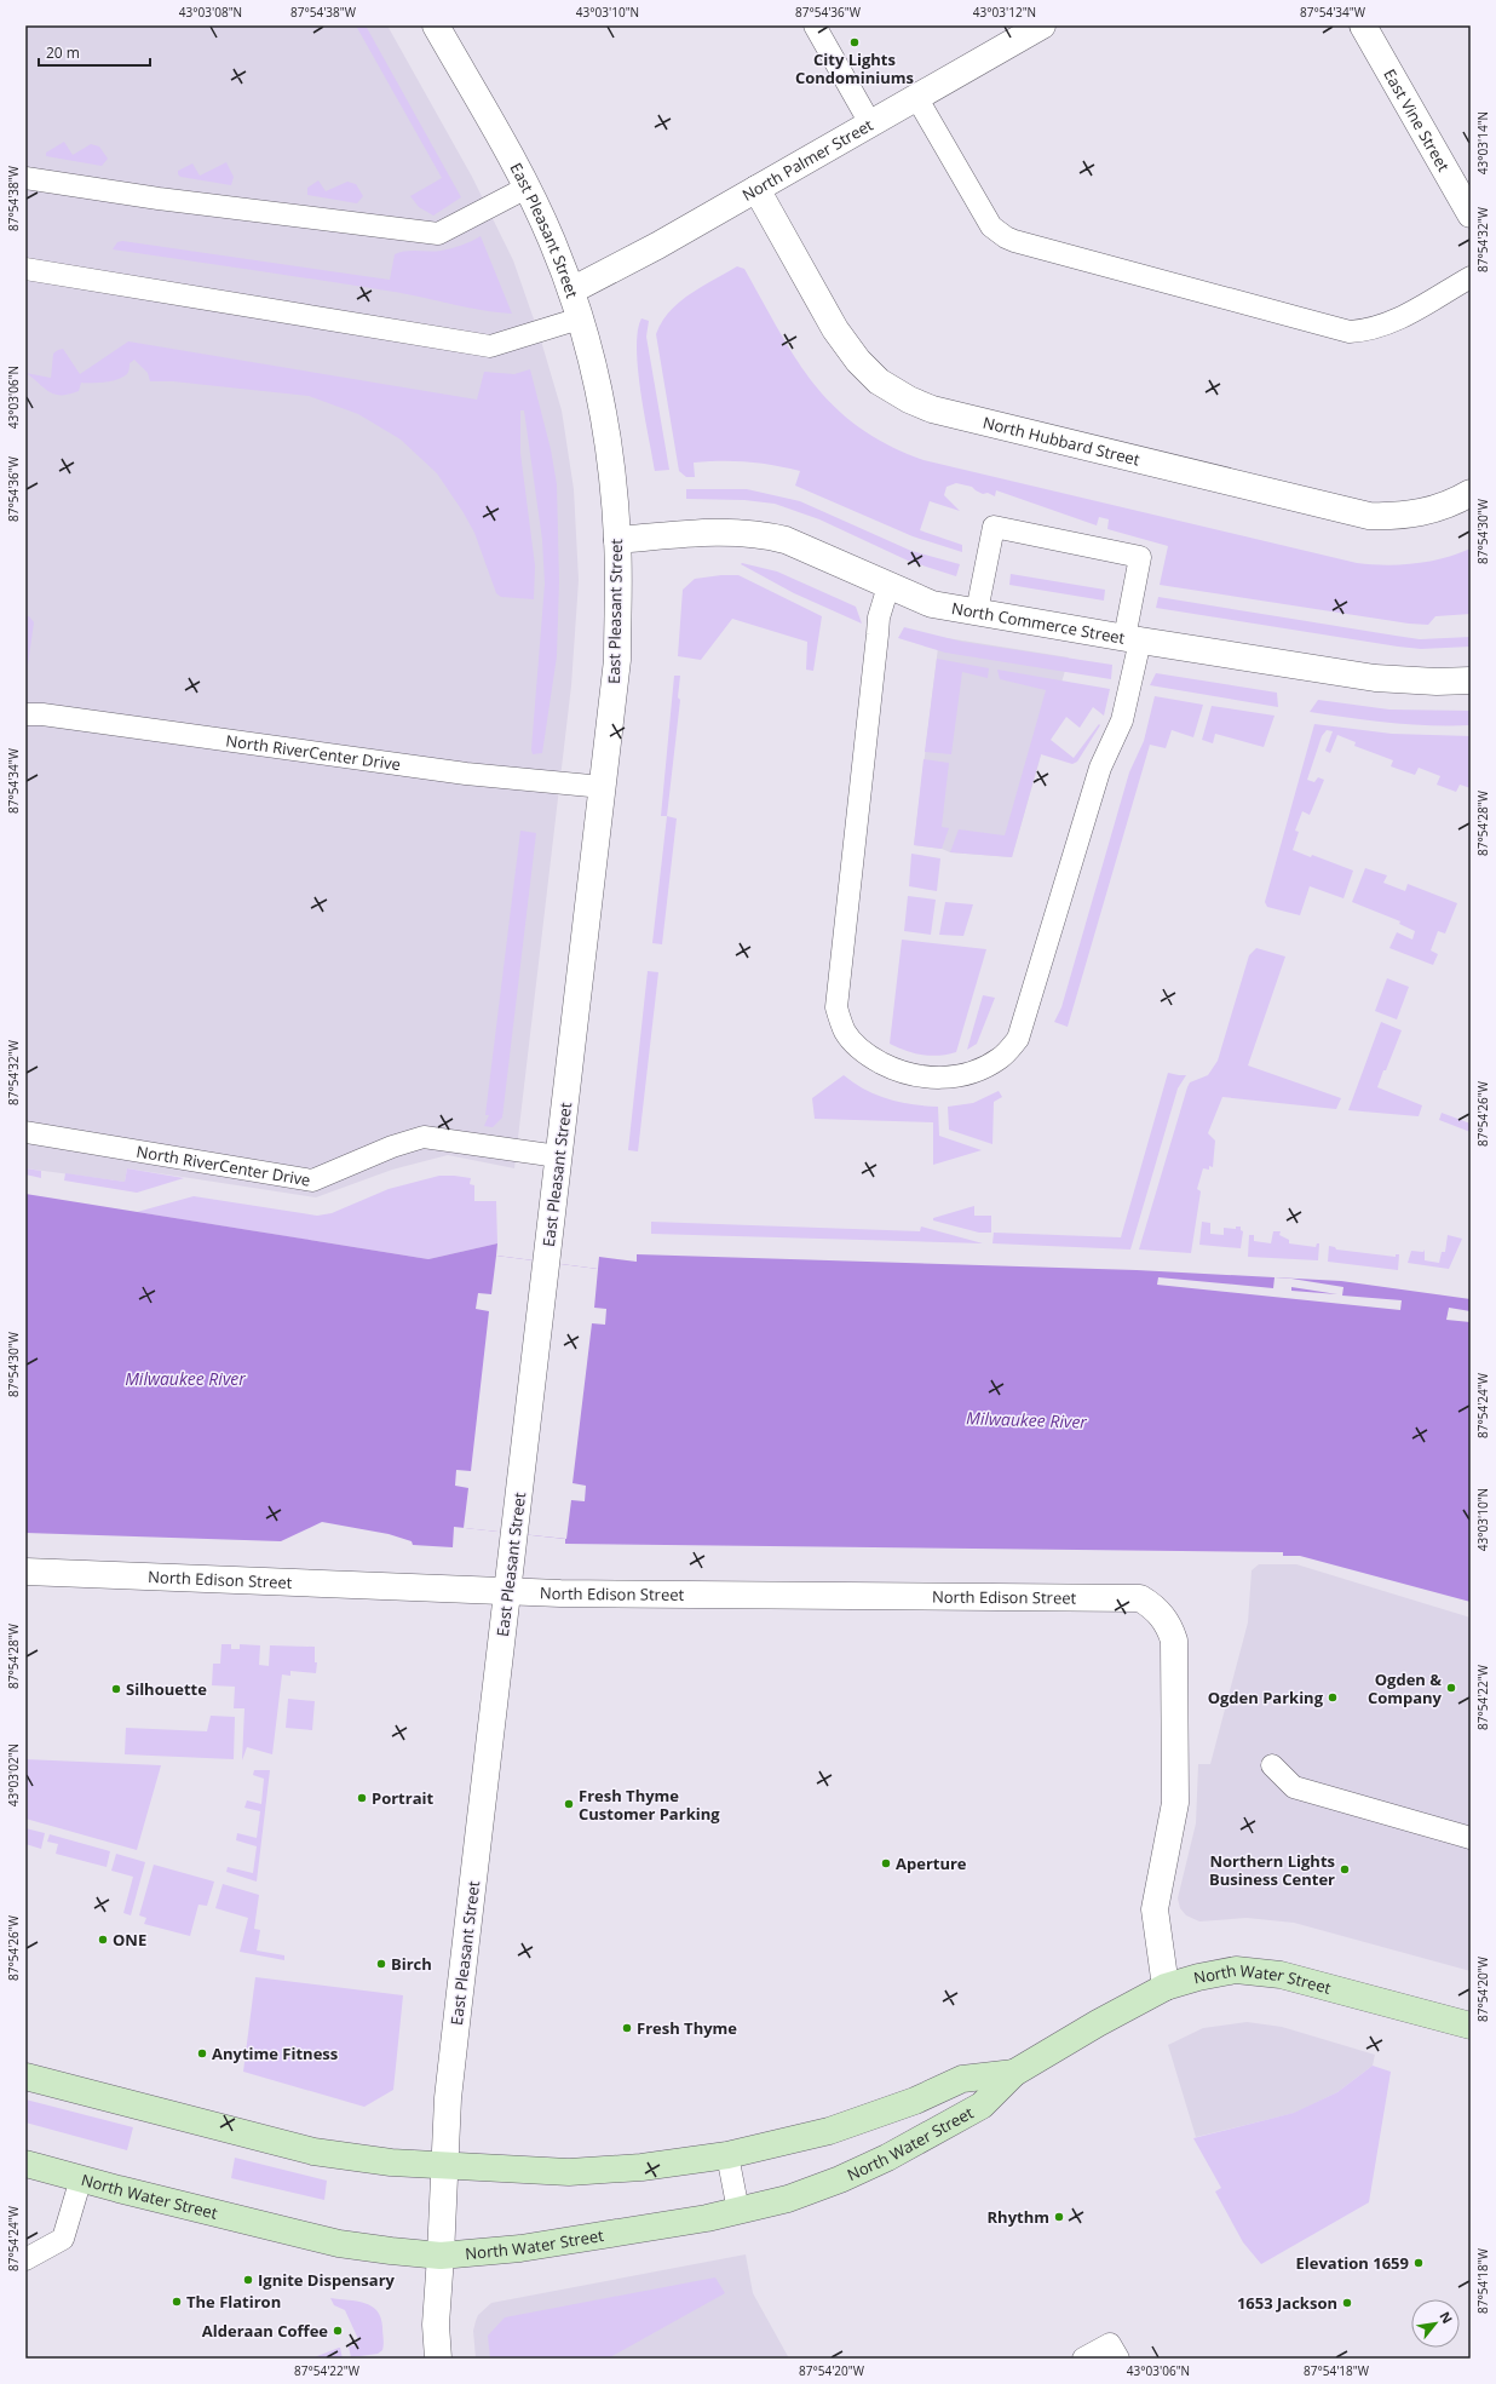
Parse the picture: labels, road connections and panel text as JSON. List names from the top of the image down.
{
  "streets": {
    "main road": ["North Water Street"],
    "street": [
      "East Vine Street",
      "North Palmer Street",
      "East Pleasant Street",
      "North Hubbard Street",
      "North Commerce Street",
      "North Edison Street"
    ],
    "lane": ["North RiverCenter Drive"]
  },
  "crossings": [
    ["North Palmer Street", "East Pleasant Street"],
    ["North Palmer Street", "North Hubbard Street"],
    ["East Pleasant Street", "North Commerce Street"],
    ["East Pleasant Street", "North RiverCenter Drive"],
    ["East Pleasant Street", "North Edison Street"],
    ["East Pleasant Street", "North Water Street"],
    ["North Edison Street", "North Water Street"]
  ],
  "water": ["Milwaukee River"],
  "places": [
    "City Lights Condominiums",
    "Ogden & Company",
    "Silhouette",
    "Ogden Parking",
    "Portrait",
    "Fresh Thyme Customer Parking",
    "Aperture",
    "Northern Lights Business Center",
    "ONE",
    "Birch",
    "Fresh Thyme",
    "Anytime Fitness",
    "Rhythm",
    "Elevation 1659",
    "Ignite Dispensary",
    "The Flatiron",
    "1653 Jackson",
    "Alderaan Coffee"
  ],
  "scale_bar": "20 m",
  "north": "top right",
  "coordinates": [
    "43°03'08\"N",
    "87°54'38\"W",
    "43°03'10\"N",
    "87°54'36\"W",
    "43°03'12\"N",
    "87°54'34\"W",
    "43°03'14\"N",
    "87°54'32\"W",
    "43°03'06\"N",
    "87°54'30\"W",
    "87°54'28\"W",
    "87°54'26\"W",
    "87°54'24\"W",
    "87°54'22\"W",
    "43°03'02\"N",
    "87°54'20\"W",
    "87°54'18\"W"
  ]
}
